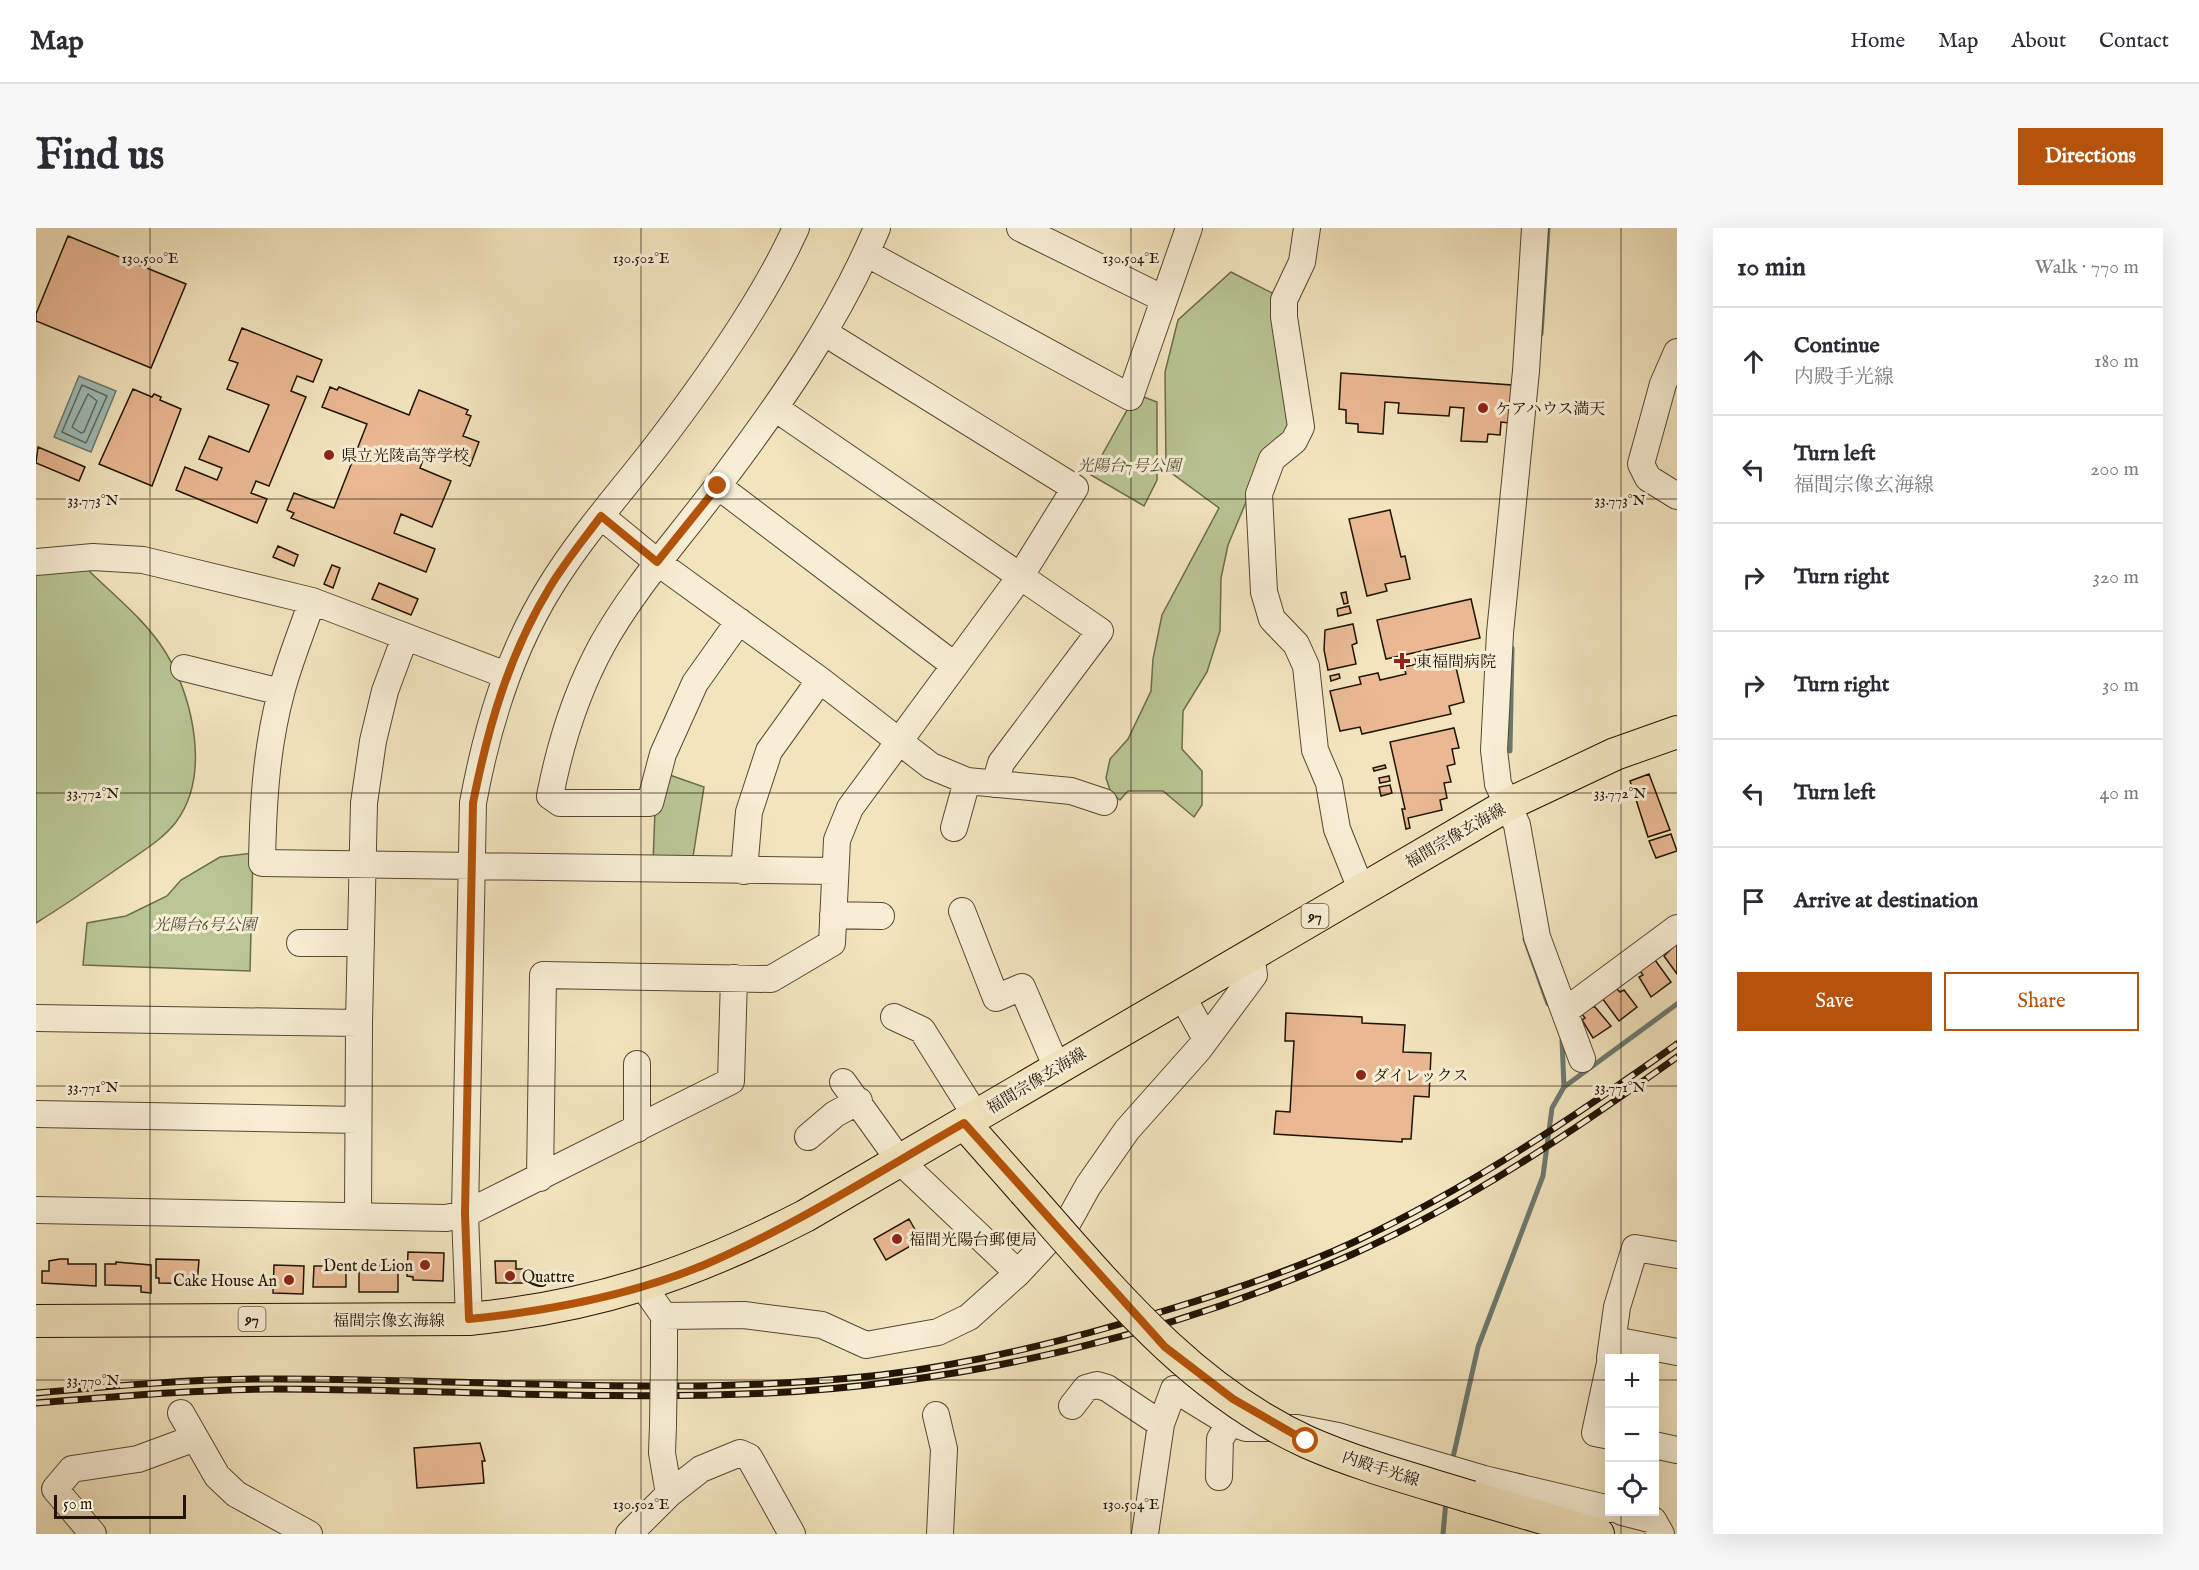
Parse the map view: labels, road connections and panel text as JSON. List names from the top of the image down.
{
  "streets": {
    "main road": ["福間宗像玄海線", "97", "内殿手光線"]
  },
  "crossings": [
    ["福間宗像玄海線", "内殿手光線"]
  ],
  "parks": ["光陽台7号公園", "光陽台6号公園"],
  "places": {
    "other": [
      "ケアハウス満天",
      "県立光陵高等学校",
      "ダイレックス",
      "福間光陽台郵便局",
      "Dent de Lion",
      "Quattre",
      "Cake House An"
    ],
    "health": ["東福間病院"]
  },
  "scale_bar": "50 m",
  "page": {
    "header": "Map",
    "nav": [
      "Home",
      "Map",
      "About",
      "Contact"
    ],
    "buttons": [
      "Directions",
      ["Save", "Share"]
    ],
    "title": "Find us",
    "heading": ["10 min", "Walk · 770 m"],
    "list": [
      ["Continue", "内殿手光線", "180 m"],
      ["Turn left", "福間宗像玄海線", "200 m"],
      ["Turn right", "320 m"],
      ["Turn right", "30 m"],
      ["Turn left", "40 m"],
      "Arrive at destination"
    ],
    "map_buttons": ["+", "−"],
    "scale": "50 m"
  },
  "coordinates": [
    "130.500°E",
    "130.502°E",
    "130.504°E",
    "33.773°N",
    "33.772°N",
    "33.771°N",
    "33.770°N"
  ]
}
